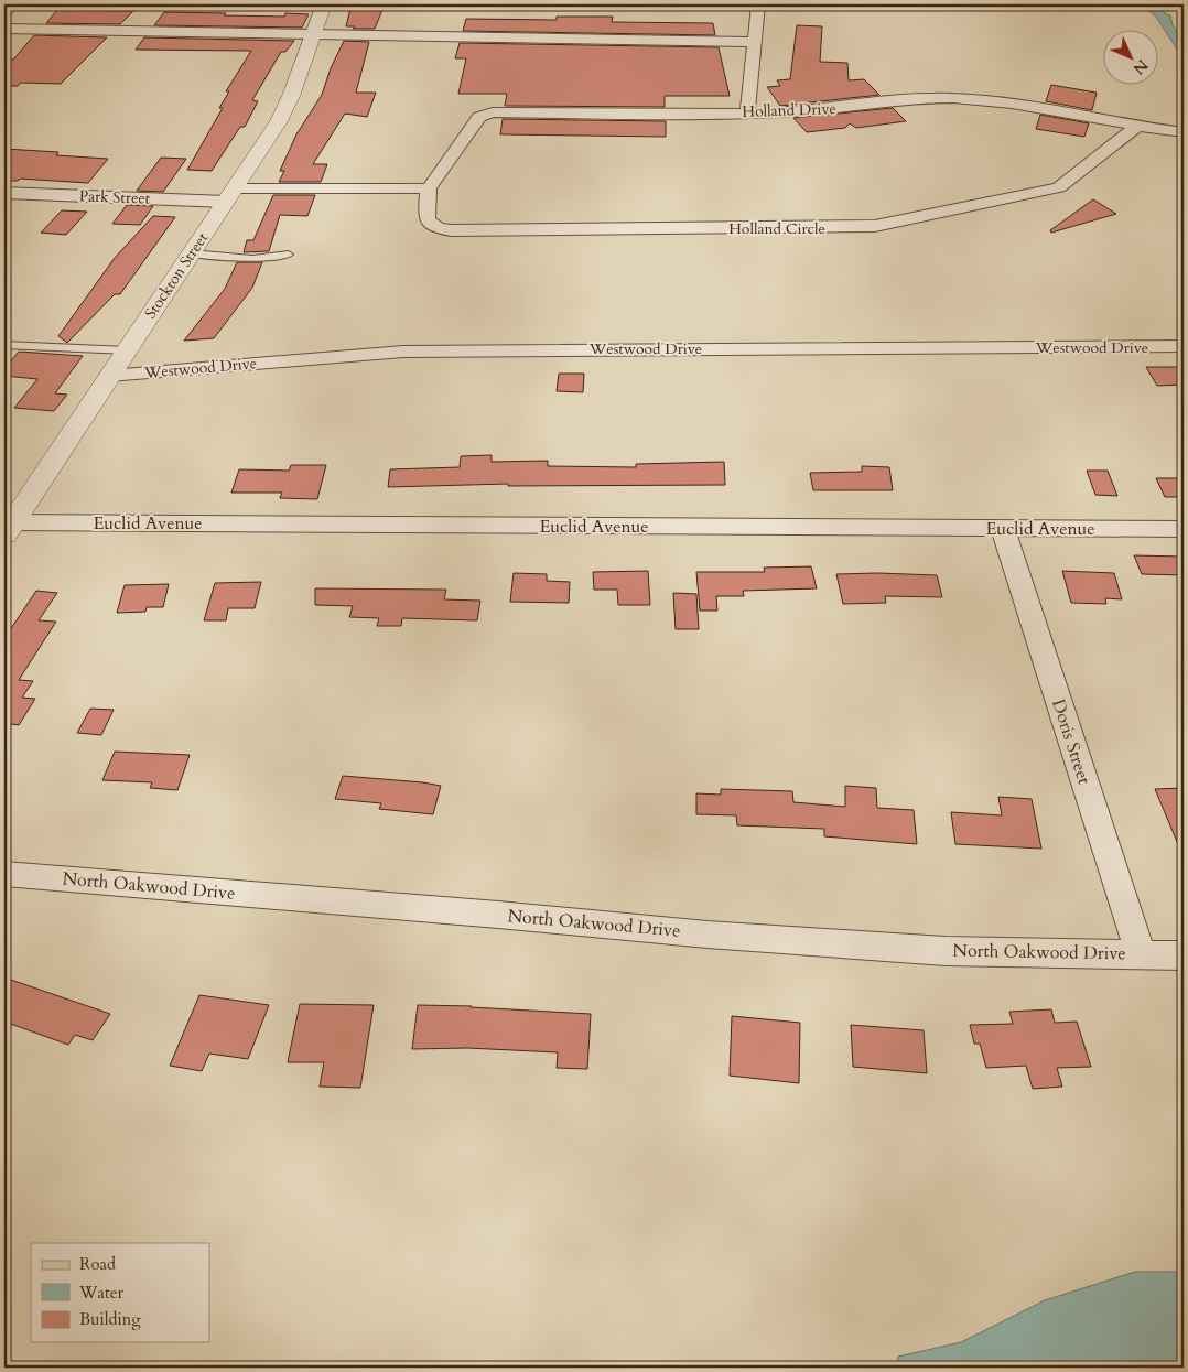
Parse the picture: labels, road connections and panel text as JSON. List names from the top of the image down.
{
  "streets": {
    "street": [
      "Holland Drive",
      "Park Street",
      "Holland Circle",
      "Stockton Street",
      "Westwood Drive",
      "Euclid Avenue",
      "Doris Street",
      "North Oakwood Drive"
    ]
  },
  "crossings": [
    ["Holland Drive", "Park Street"],
    ["Holland Drive", "Holland Circle"],
    ["Park Street", "Holland Circle"],
    ["Park Street", "Stockton Street"],
    ["Stockton Street", "Westwood Drive"],
    ["Stockton Street", "Euclid Avenue"],
    ["Euclid Avenue", "Doris Street"],
    ["Doris Street", "North Oakwood Drive"]
  ],
  "legend": ["Road", "Water", "Building"],
  "north": "bottom right"
}
